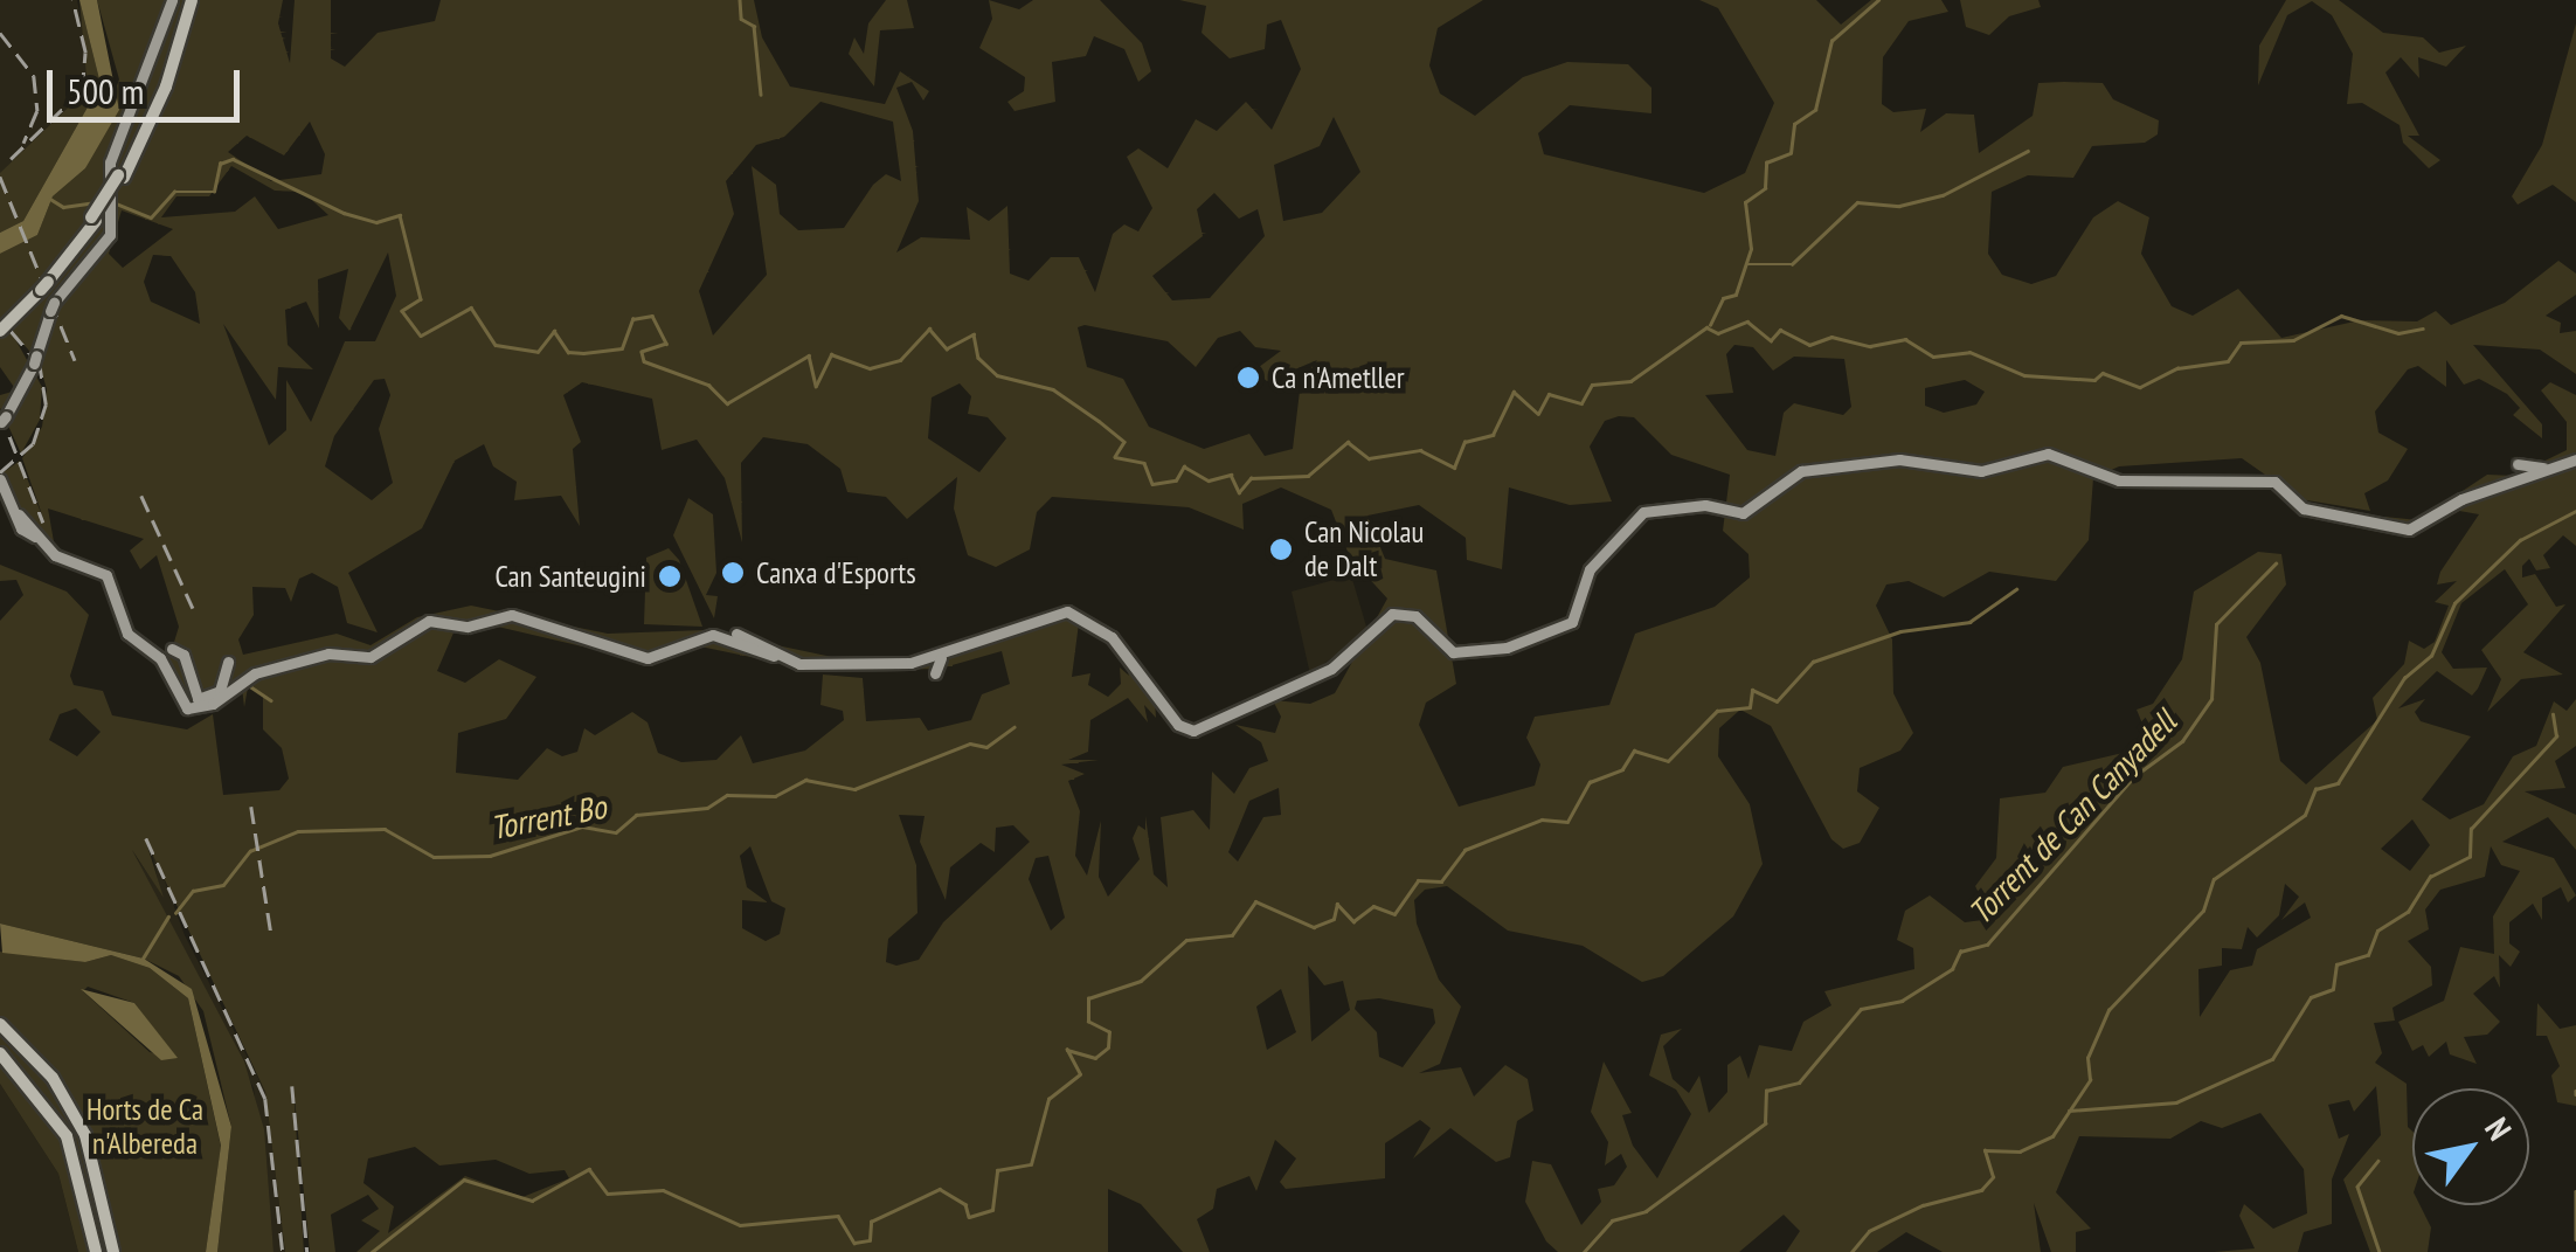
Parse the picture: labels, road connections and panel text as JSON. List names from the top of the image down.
{
  "water": ["Torrent Bo", "Torrent de Can Canyadell"],
  "parks": ["Horts de Ca n'Albereda"],
  "places": [
    "Ca n'Ametller",
    "Can Nicolau de Dalt",
    "Canxa d'Esports",
    "Can Santeugini"
  ],
  "scale_bar": "500 m",
  "north": "top right"
}
